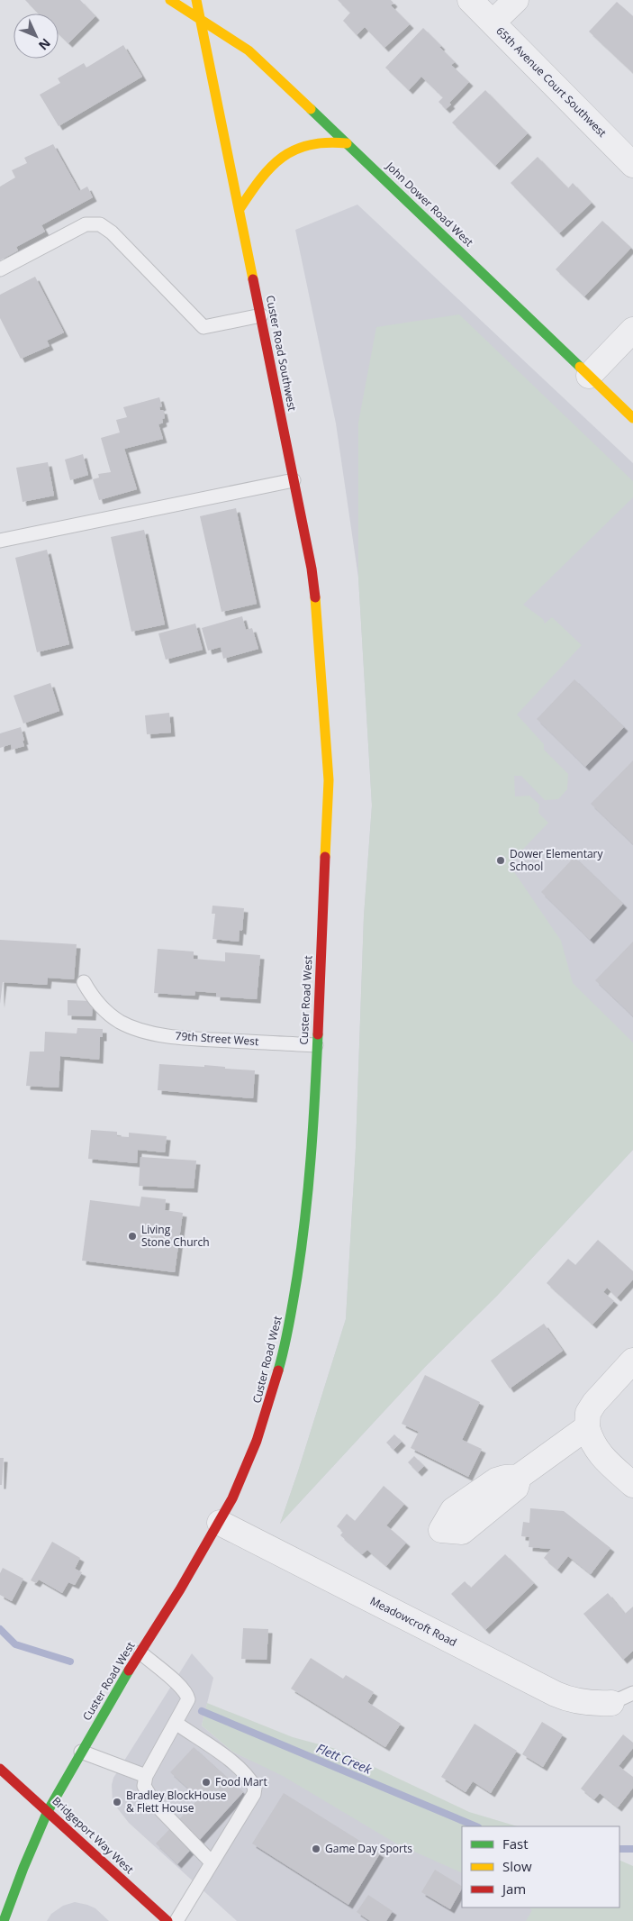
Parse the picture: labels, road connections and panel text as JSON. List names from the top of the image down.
{
  "streets": {
    "main road": [
      "John Dower Road West",
      "Custer Road Southwest",
      "Custer Road West",
      "Bridgeport Way West"
    ],
    "street": ["65th Avenue Court Southwest", "Meadowcroft Road"],
    "lane": ["79th Street West"]
  },
  "crossings": [
    ["John Dower Road West", "Custer Road Southwest"],
    ["Custer Road Southwest", "Custer Road West"],
    ["Custer Road West", "79th Street West"],
    ["Custer Road West", "Meadowcroft Road"],
    ["Custer Road West", "Bridgeport Way West"]
  ],
  "water": ["Flett Creek"],
  "places": [
    "Dower Elementary School",
    "Living Stone Church",
    "Food Mart",
    "Bradley BlockHouse & Flett House",
    "Game Day Sports"
  ],
  "legend": ["Fast", "Slow", "Jam"],
  "north": "bottom right"
}
